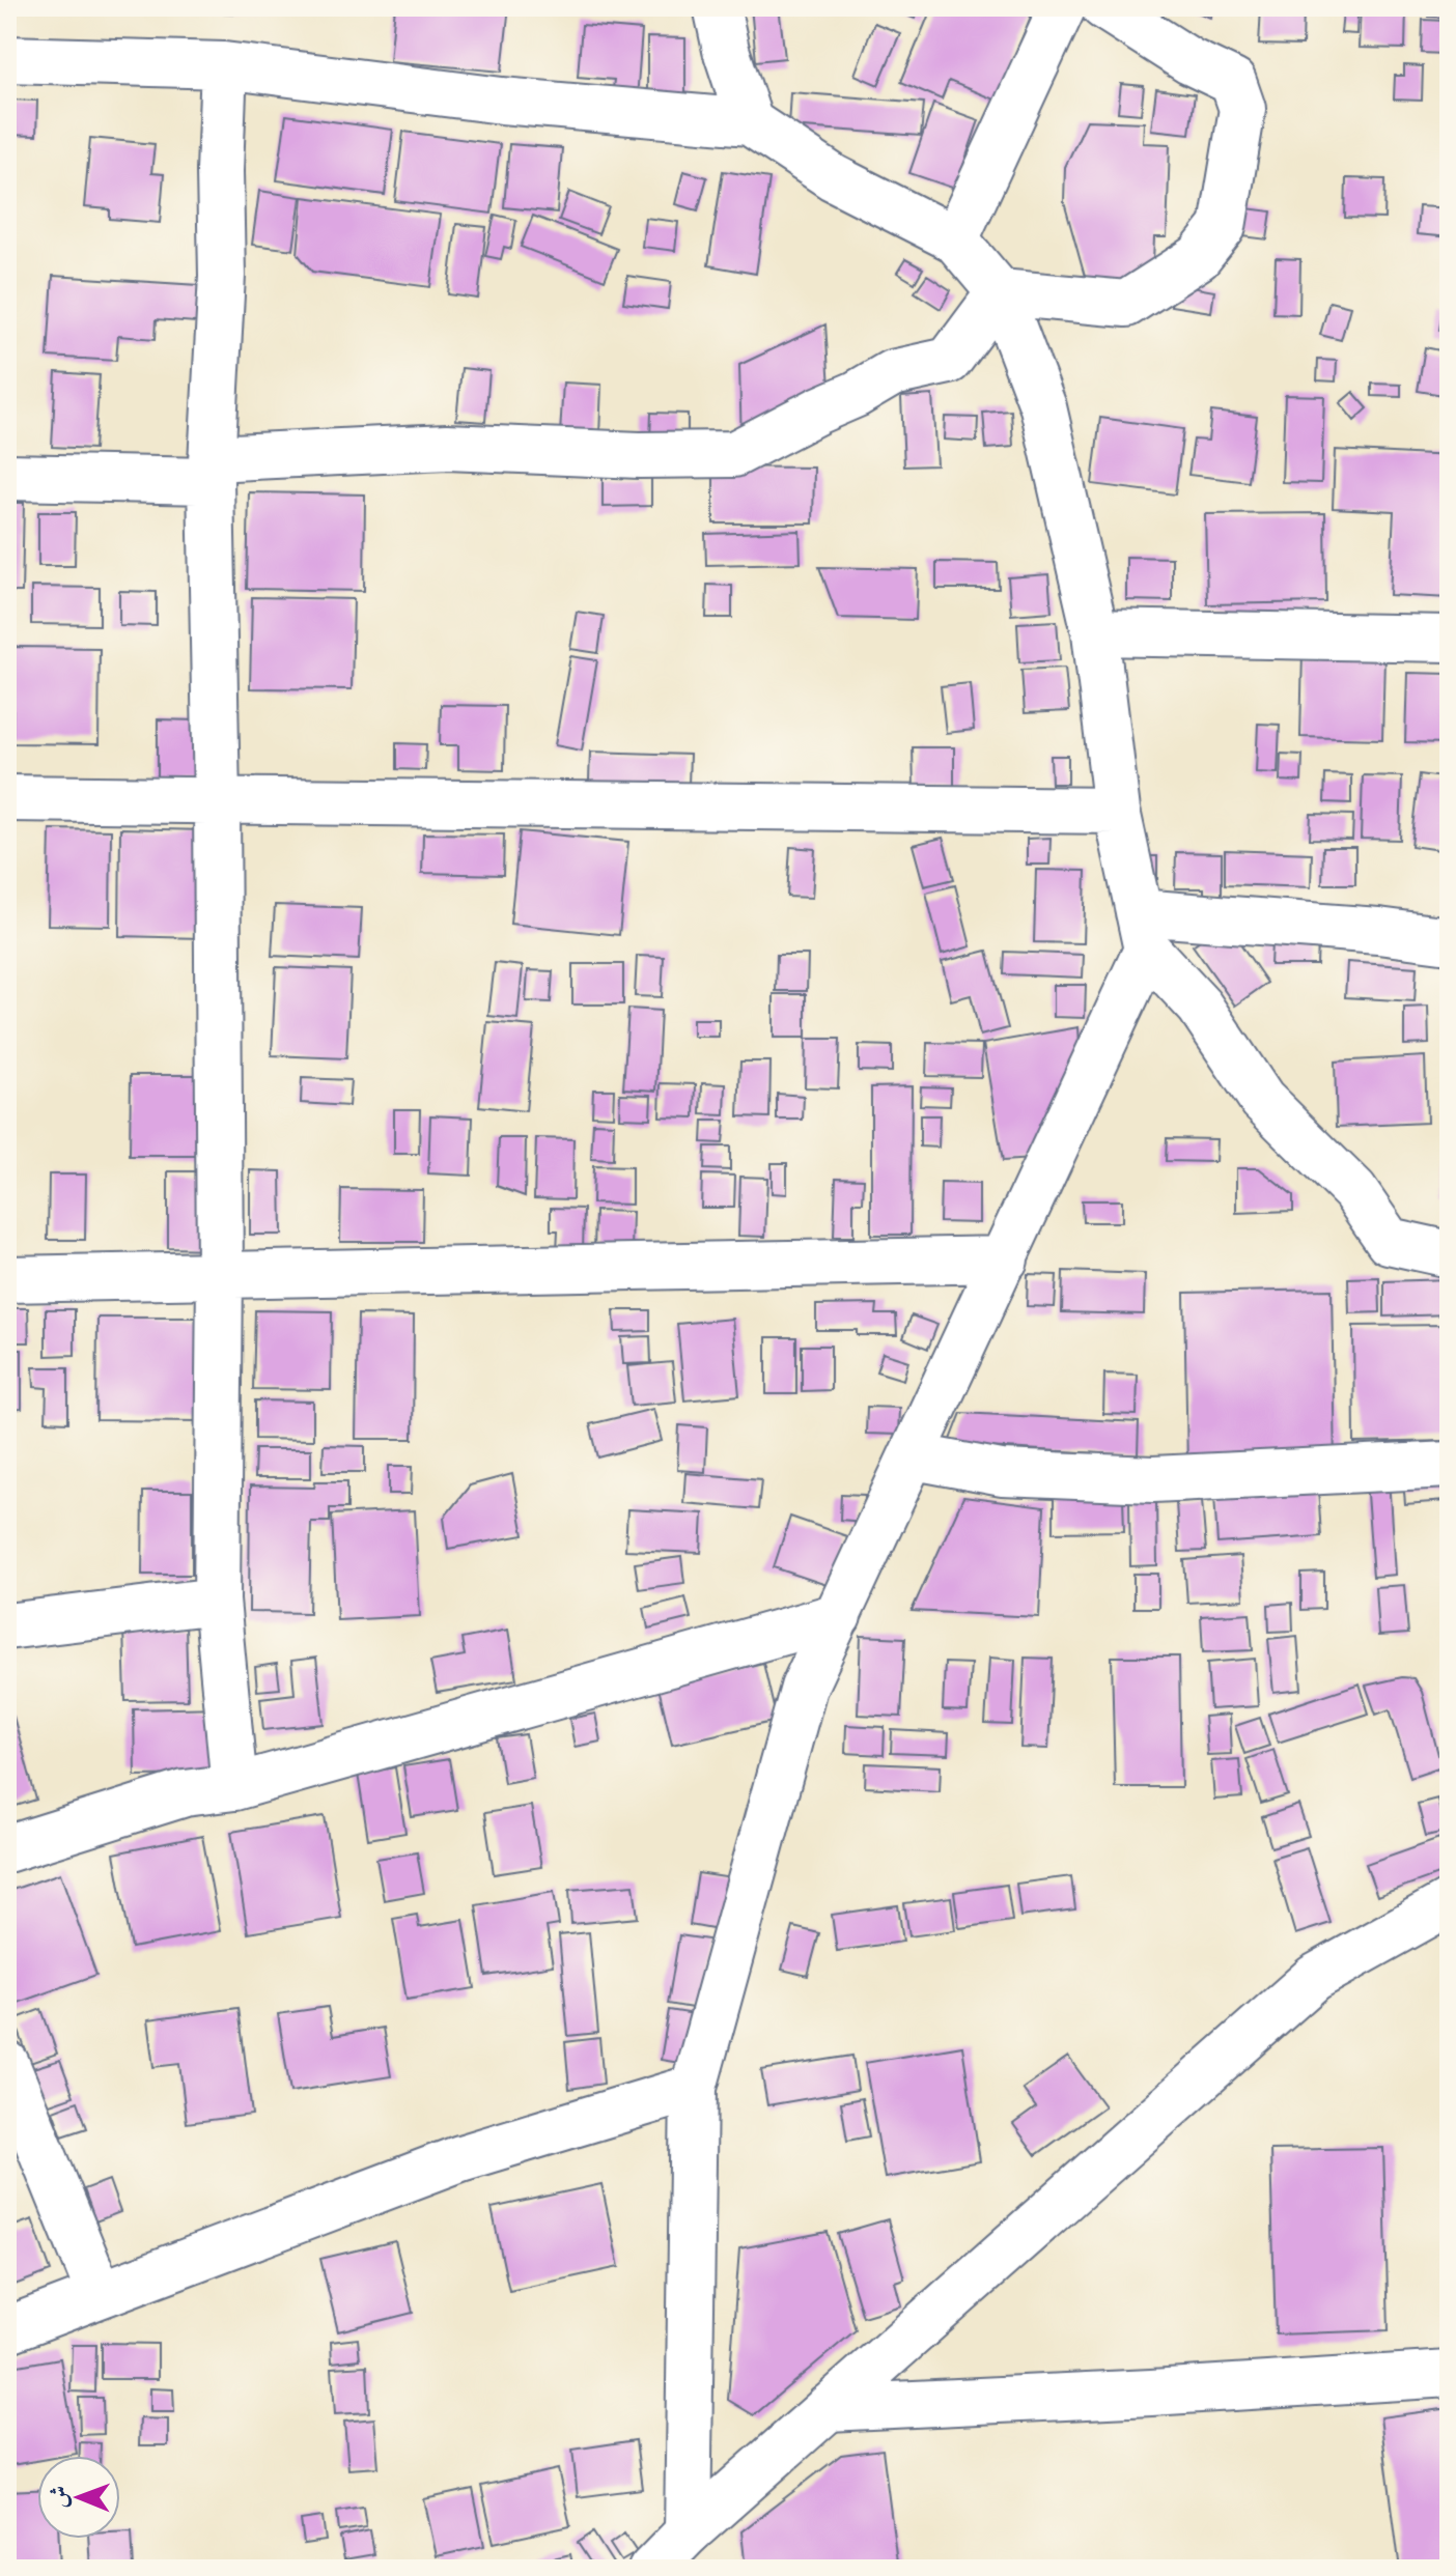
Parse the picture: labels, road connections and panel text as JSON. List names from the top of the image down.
{
  "north": "left"
}
